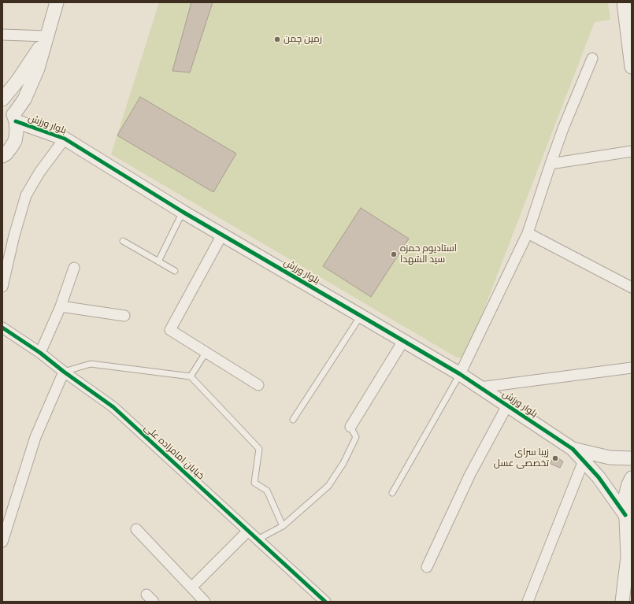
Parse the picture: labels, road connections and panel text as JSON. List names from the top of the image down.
{
  "streets": {
    "street": ["بلوار ورزش", "خیابان امامزاده علی"]
  },
  "places": ["زمین چمن", "استادیوم حمزه سید الشهدا", "زیبا سرای تخصصی عسل"]
}
